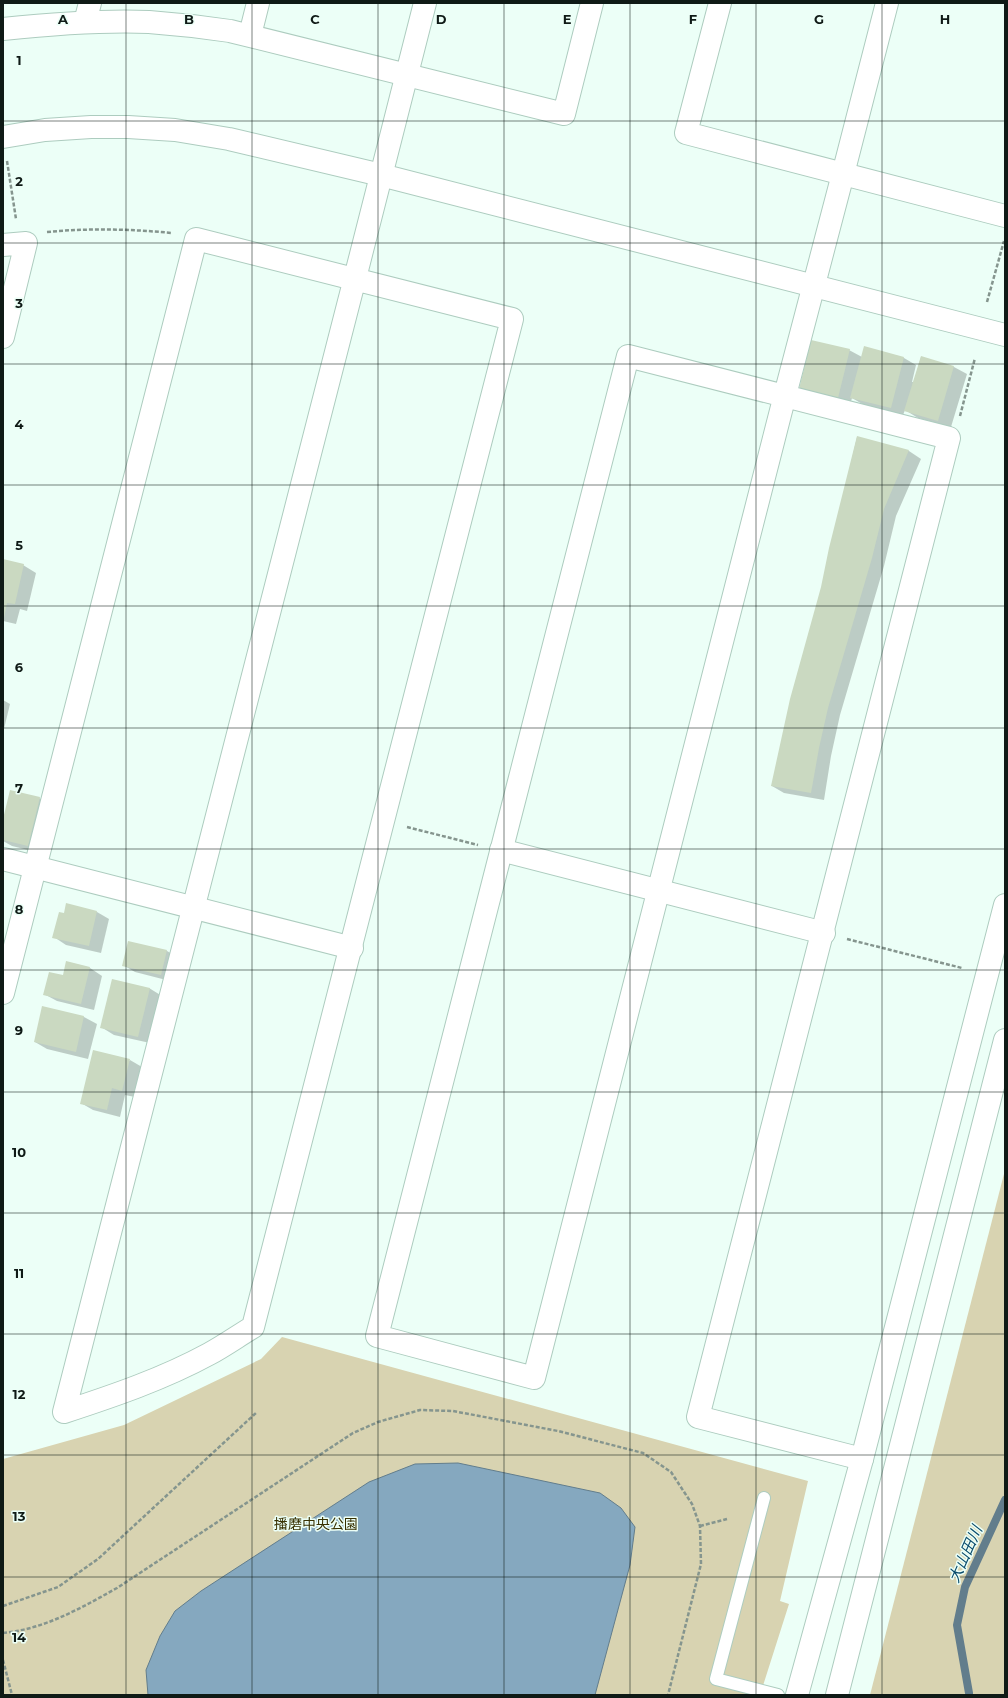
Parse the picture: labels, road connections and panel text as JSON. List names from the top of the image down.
{
  "water": ["大山田川"],
  "parks": ["播磨中央公園"],
  "grid": {
    "columns": [
      "A",
      "B",
      "C",
      "D",
      "E",
      "F",
      "G",
      "H"
    ],
    "rows": [
      "1",
      "2",
      "3",
      "4",
      "5",
      "6",
      "7",
      "8",
      "9",
      "10",
      "11",
      "12",
      "13",
      "14"
    ]
  }
}
